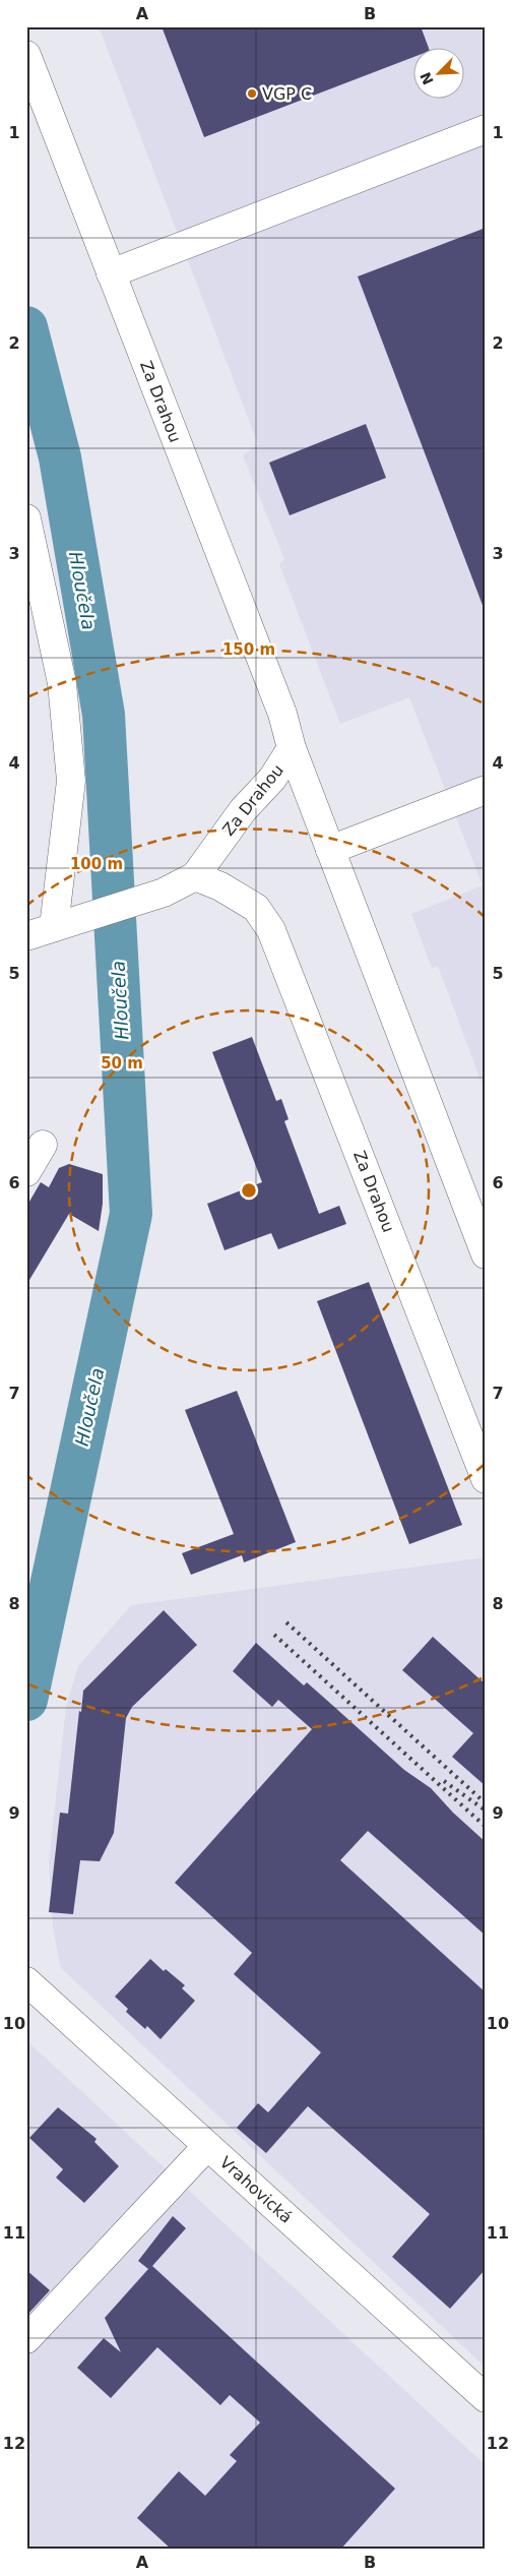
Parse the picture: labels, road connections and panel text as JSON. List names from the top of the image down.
{
  "streets": {
    "street": ["Za Drahou", "Vrahovická"]
  },
  "water": ["Hloučela"],
  "places": ["VGP C"],
  "north": "bottom left",
  "grid": {
    "columns": ["A", "B"],
    "rows": [
      "1",
      "2",
      "3",
      "4",
      "5",
      "6",
      "7",
      "8",
      "9",
      "10",
      "11",
      "12"
    ]
  },
  "rings": ["150 m", "100 m", "50 m"]
}
